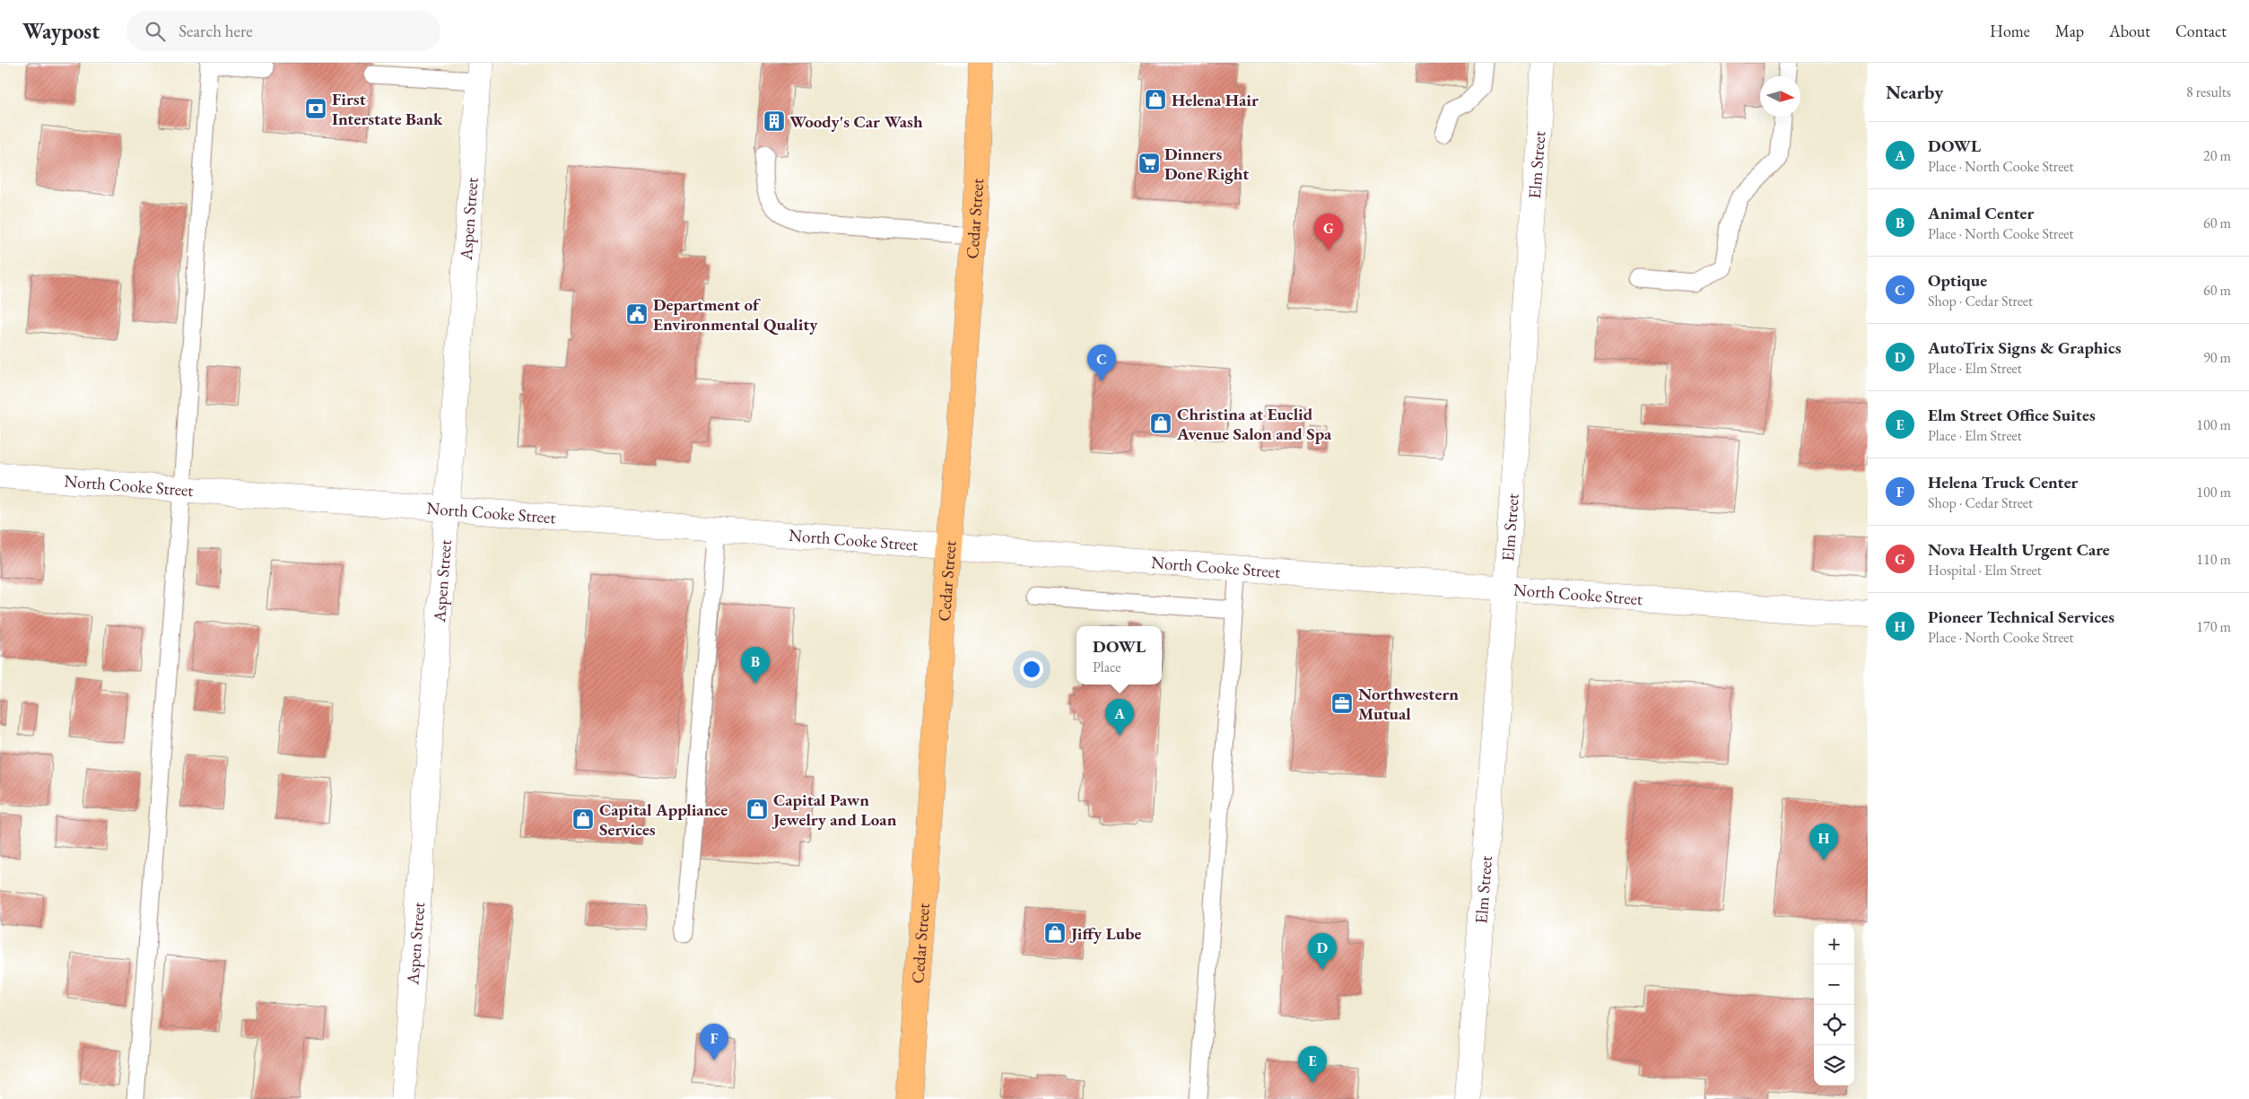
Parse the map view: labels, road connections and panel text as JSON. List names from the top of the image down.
{
  "streets": {
    "main road": ["Cedar Street"],
    "street": ["Elm Street", "Aspen Street", "North Cooke Street"]
  },
  "crossings": [
    ["Elm Street", "North Cooke Street"],
    ["Aspen Street", "North Cooke Street"],
    ["Cedar Street", "North Cooke Street"]
  ],
  "places": {
    "shop": [
      "Helena Hair",
      "Christina at Euclid Avenue Salon and Spa",
      "Capital Pawn Jewelry and Loan",
      "Capital Appliance Services",
      "Jiffy Lube"
    ],
    "bank": ["First Interstate Bank"],
    "building": ["Woody's Car Wash"],
    "supermarket": ["Dinners Done Right"],
    "public building": ["Department of Environmental Quality"],
    "office": ["Northwestern Mutual"]
  },
  "north": "right",
  "page": {
    "header": "Waypost",
    "search": "Search here",
    "nav": [
      "Home",
      "Map",
      "About",
      "Contact"
    ],
    "heading": ["Nearby", "8 results"],
    "list": [
      {
        "mark": "A",
        "name": "DOWL",
        "note": "Place · North Cooke Street",
        "value": "20 m"
      },
      {
        "mark": "B",
        "name": "Animal Center",
        "note": "Place · North Cooke Street",
        "value": "60 m"
      },
      {
        "mark": "C",
        "name": "Optique",
        "note": "Shop · Cedar Street",
        "value": "60 m"
      },
      {
        "mark": "D",
        "name": "AutoTrix Signs & Graphics",
        "note": "Place · Elm Street",
        "value": "90 m"
      },
      {
        "mark": "E",
        "name": "Elm Street Office Suites",
        "note": "Place · Elm Street",
        "value": "100 m"
      },
      {
        "mark": "F",
        "name": "Helena Truck Center",
        "note": "Shop · Cedar Street",
        "value": "100 m"
      },
      {
        "mark": "G",
        "name": "Nova Health Urgent Care",
        "note": "Hospital · Elm Street",
        "value": "110 m"
      },
      {
        "mark": "H",
        "name": "Pioneer Technical Services",
        "note": "Place · North Cooke Street",
        "value": "170 m"
      }
    ],
    "pins": [
      "G",
      "C",
      "B",
      "A",
      "H",
      "D",
      "F",
      "E"
    ],
    "popup": ["DOWL", "Place"],
    "map_buttons": ["+", "−"]
  }
}
